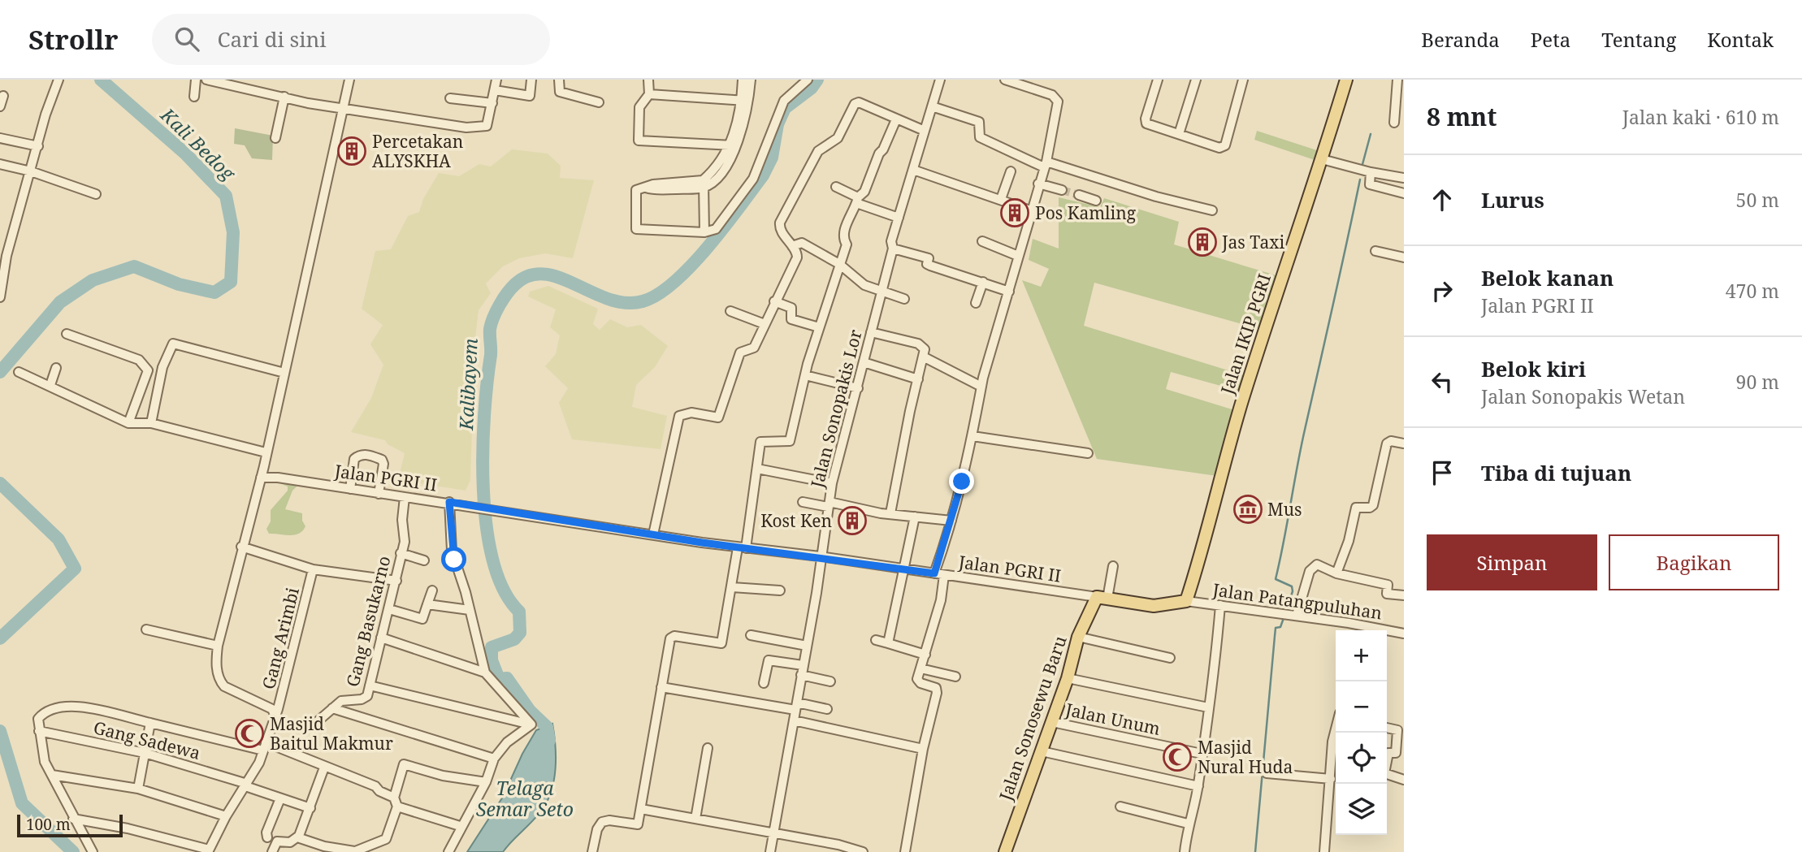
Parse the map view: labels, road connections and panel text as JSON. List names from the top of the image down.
{
  "streets": {
    "main road": ["Jalan IKIP PGRI", "Jalan Sonosewu Baru"],
    "street": [
      "Jalan Sonopakis Lor",
      "Jalan PGRI II",
      "Jalan Patangpuluhan",
      "Gang Basukarno",
      "Gang Arimbi",
      "Jalan Unum",
      "Gang Sadewa"
    ]
  },
  "crossings": [
    ["Jalan IKIP PGRI", "Jalan Patangpuluhan"],
    ["Jalan Sonopakis Lor", "Jalan PGRI II"],
    ["Jalan PGRI II", "Gang Basukarno"],
    ["Jalan PGRI II", "Jalan Sonosewu Baru"],
    ["Gang Arimbi", "Gang Sadewa"],
    ["Jalan Sonosewu Baru", "Jalan Unum"]
  ],
  "water": ["Kali Bedog", "Kalibayem", "Telaga Semar Seto"],
  "places": {
    "building": [
      "Percetakan ALYSKHA",
      "Pos Kamling",
      "Jas Taxi",
      "Kost Ken"
    ],
    "museum": ["Mus"],
    "mosque": ["Masjid Baitul Makmur", "Masjid Nural Huda"]
  },
  "scale_bar": "100 m",
  "page": {
    "header": "Strollr",
    "search": "Cari di sini",
    "nav": [
      "Beranda",
      "Peta",
      "Tentang",
      "Kontak"
    ],
    "heading": ["8 mnt", "Jalan kaki · 610 m"],
    "list": [
      ["Lurus", "50 m"],
      ["Belok kanan", "Jalan PGRI II", "470 m"],
      ["Belok kiri", "Jalan Sonopakis Wetan", "90 m"],
      "Tiba di tujuan"
    ],
    "buttons": ["Simpan", "Bagikan"],
    "map_buttons": ["+", "−"],
    "scale": "100 m"
  }
}
